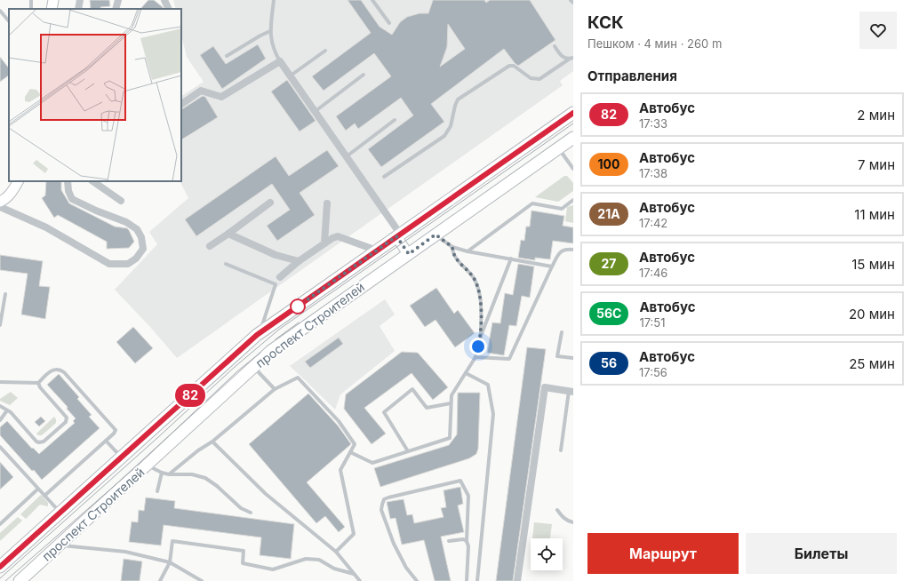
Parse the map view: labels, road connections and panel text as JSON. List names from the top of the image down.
{
  "streets": {
    "main road": ["проспект Строителей"]
  },
  "lines": ["bus line 82"],
  "page": {
    "on_map": "82",
    "heading": [
      ["КСК", "Пешком · 4 мин · 260 m"],
      "Отправления"
    ],
    "list": [
      {
        "mark": "82",
        "name": "Автобус",
        "note": "17:33",
        "value": "2 мин"
      },
      {
        "mark": "100",
        "name": "Автобус",
        "note": "17:38",
        "value": "7 мин"
      },
      {
        "mark": "21А",
        "name": "Автобус",
        "note": "17:42",
        "value": "11 мин"
      },
      {
        "mark": "27",
        "name": "Автобус",
        "note": "17:46",
        "value": "15 мин"
      },
      {
        "mark": "56С",
        "name": "Автобус",
        "note": "17:51",
        "value": "20 мин"
      },
      {
        "mark": "56",
        "name": "Автобус",
        "note": "17:56",
        "value": "25 мин"
      }
    ],
    "buttons": ["Маршрут", "Билеты"]
  }
}
